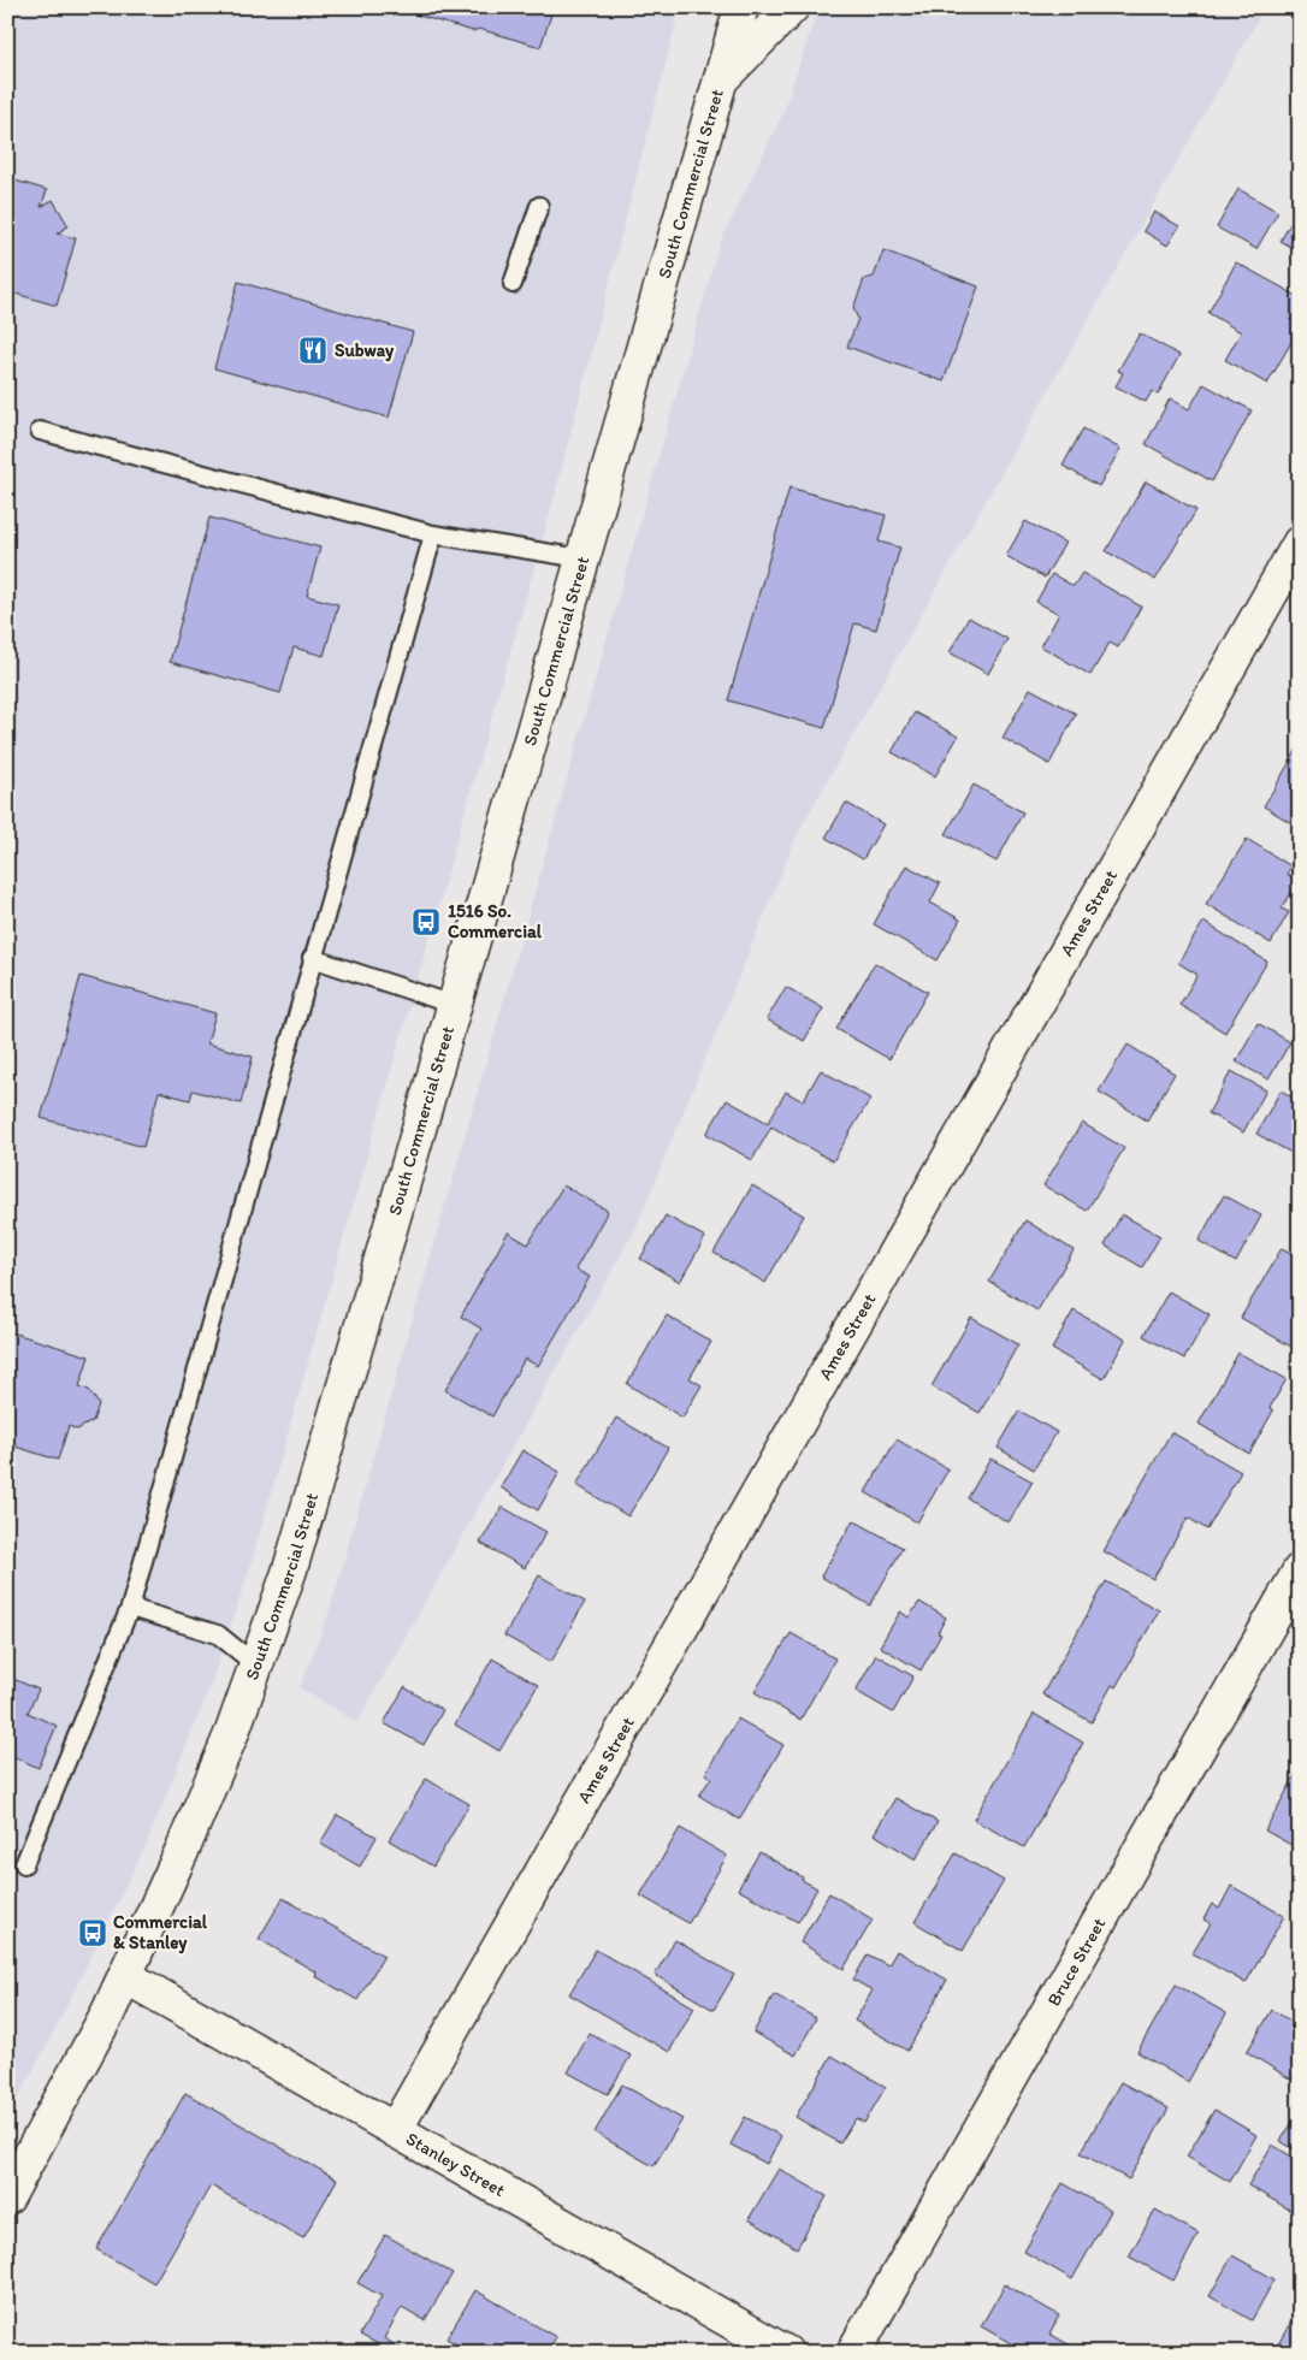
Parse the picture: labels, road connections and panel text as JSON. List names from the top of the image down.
{
  "streets": {
    "street": [
      "South Commercial Street",
      "Ames Street",
      "Bruce Street",
      "Stanley Street"
    ]
  },
  "crossings": [
    ["South Commercial Street", "Stanley Street"],
    ["Ames Street", "Stanley Street"]
  ],
  "places": {
    "restaurant": ["Subway"],
    "bus stop": ["1516 So. Commercial", "Commercial & Stanley"]
  }
}
